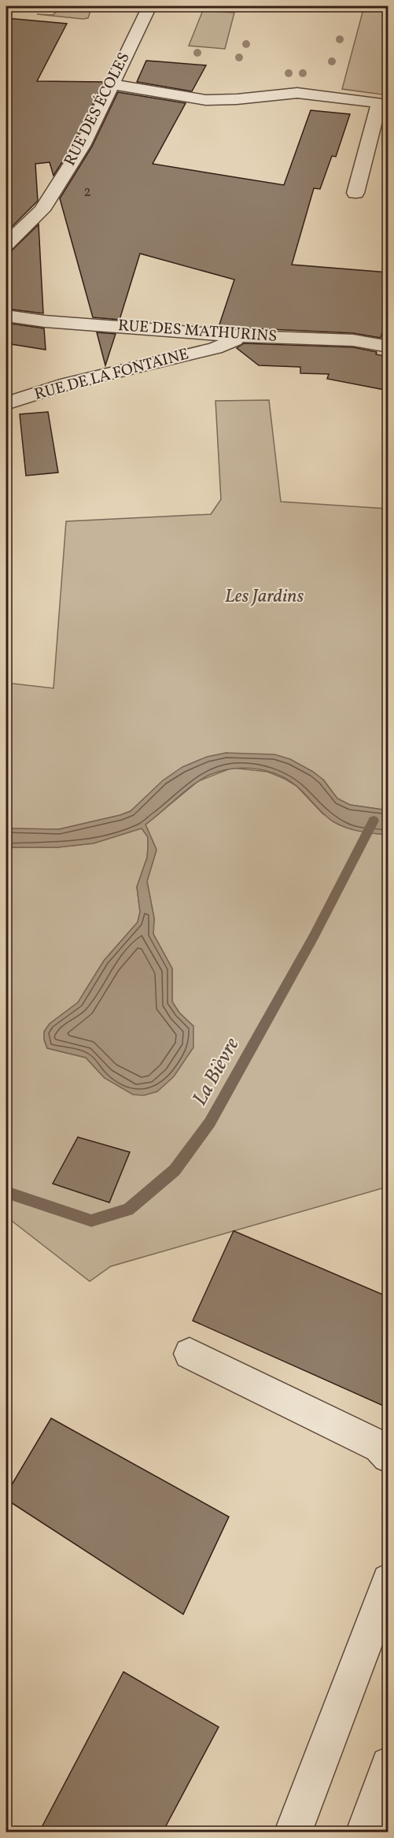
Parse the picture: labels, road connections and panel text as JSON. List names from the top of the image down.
{
  "streets": {
    "street": ["RUE DES ÉCOLES", "RUE DES MATHURINS", "RUE DE LA FONTAINE"]
  },
  "crossings": [
    ["RUE DES MATHURINS", "RUE DE LA FONTAINE"]
  ],
  "water": ["La Bièvre"],
  "parks": ["Les Jardins"],
  "house_numbers": ["2"]
}
